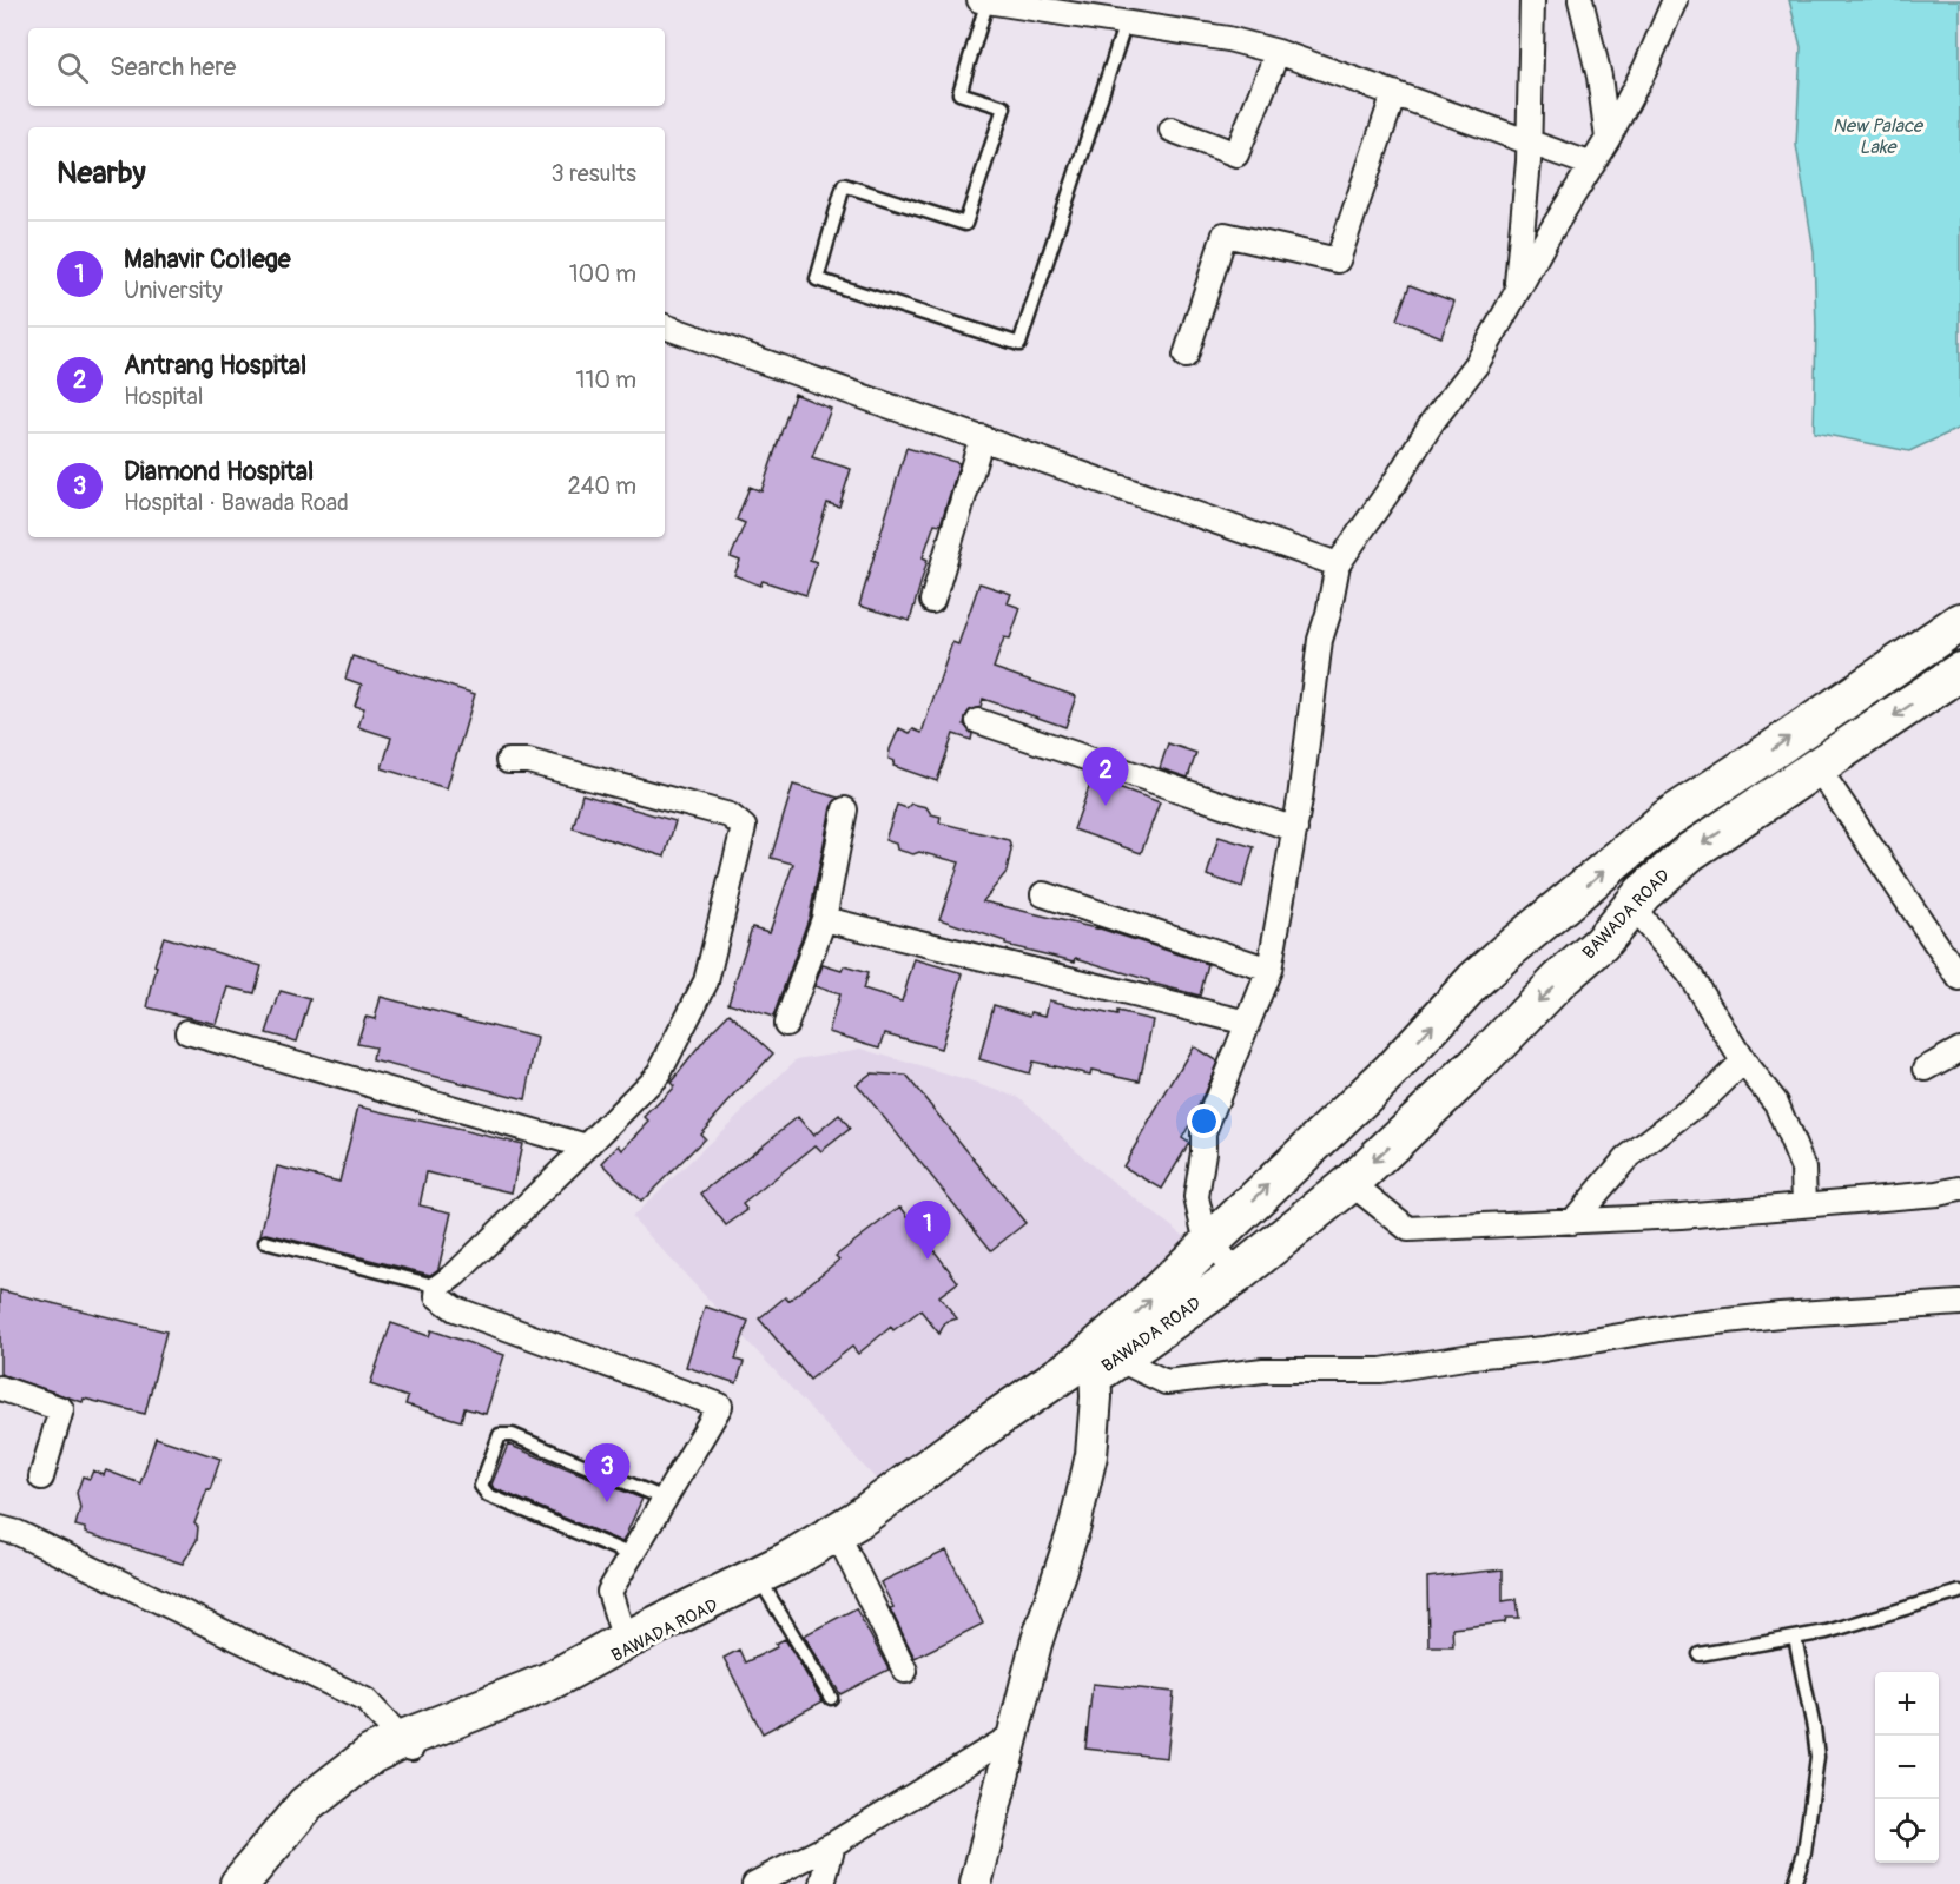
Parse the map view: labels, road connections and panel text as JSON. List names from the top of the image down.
{
  "streets": {
    "main road": ["BAWADA ROAD"]
  },
  "water": ["New Palace Lake"],
  "page": {
    "search": "Search here",
    "heading": ["Nearby", "3 results"],
    "list": [
      {
        "mark": "1",
        "name": "Mahavir College",
        "note": "University",
        "value": "100 m"
      },
      {
        "mark": "2",
        "name": "Antrang Hospital",
        "note": "Hospital",
        "value": "110 m"
      },
      {
        "mark": "3",
        "name": "Diamond Hospital",
        "note": "Hospital · Bawada Road",
        "value": "240 m"
      }
    ],
    "pins": ["2", "1", "3"],
    "map_buttons": ["+", "−"]
  }
}
